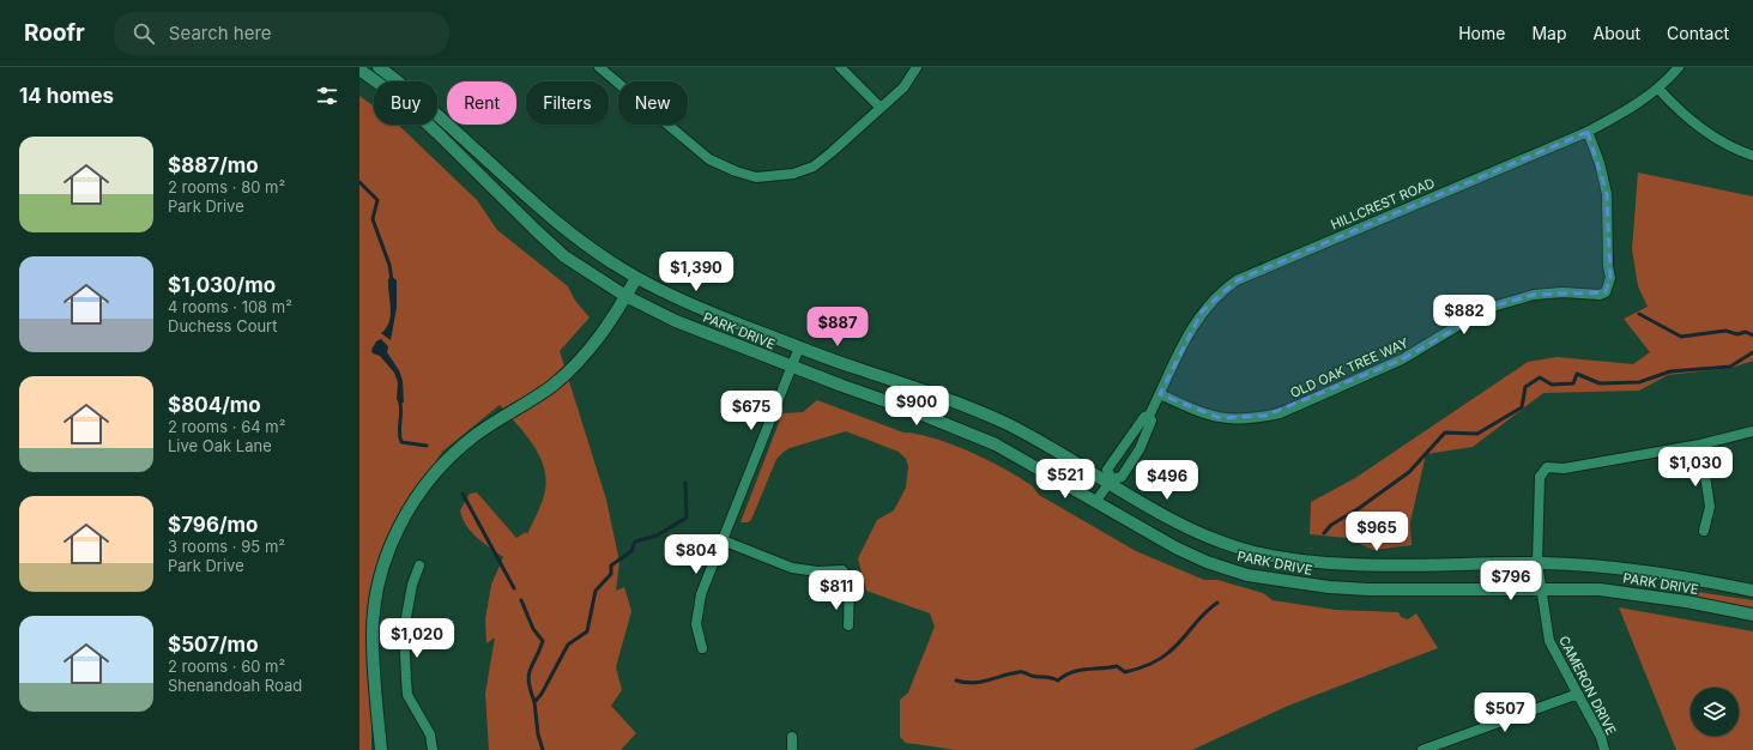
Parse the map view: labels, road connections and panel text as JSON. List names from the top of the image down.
{
  "streets": {
    "street": [
      "HILLCREST ROAD",
      "PARK DRIVE",
      "OLD OAK TREE WAY",
      "CAMERON DRIVE"
    ]
  },
  "crossings": [
    ["HILLCREST ROAD", "PARK DRIVE"],
    ["HILLCREST ROAD", "OLD OAK TREE WAY"],
    ["PARK DRIVE", "CAMERON DRIVE"]
  ],
  "page": {
    "header": "Roofr",
    "search": "Search here",
    "nav": [
      "Home",
      "Map",
      "About",
      "Contact"
    ],
    "heading": "14 homes",
    "chip": [
      "Buy",
      "Rent",
      "Filters",
      "New"
    ],
    "list": [
      {
        "name": "$887/mo",
        "note": "2 rooms · 80 m² · Park Drive"
      },
      {
        "name": "$1,030/mo",
        "note": "4 rooms · 108 m² · Duchess Court"
      },
      {
        "name": "$804/mo",
        "note": "2 rooms · 64 m² · Live Oak Lane"
      },
      {
        "name": "$796/mo",
        "note": "3 rooms · 95 m² · Park Drive"
      },
      {
        "name": "$507/mo",
        "note": "2 rooms · 60 m² · Shenandoah Road"
      }
    ],
    "price": [
      "$1,390",
      "$882",
      "$887",
      "$900",
      "$675",
      "$1,030",
      "$521",
      "$496",
      "$965",
      "$804",
      "$796",
      "$811",
      "$1,020",
      "$507"
    ]
  }
}
